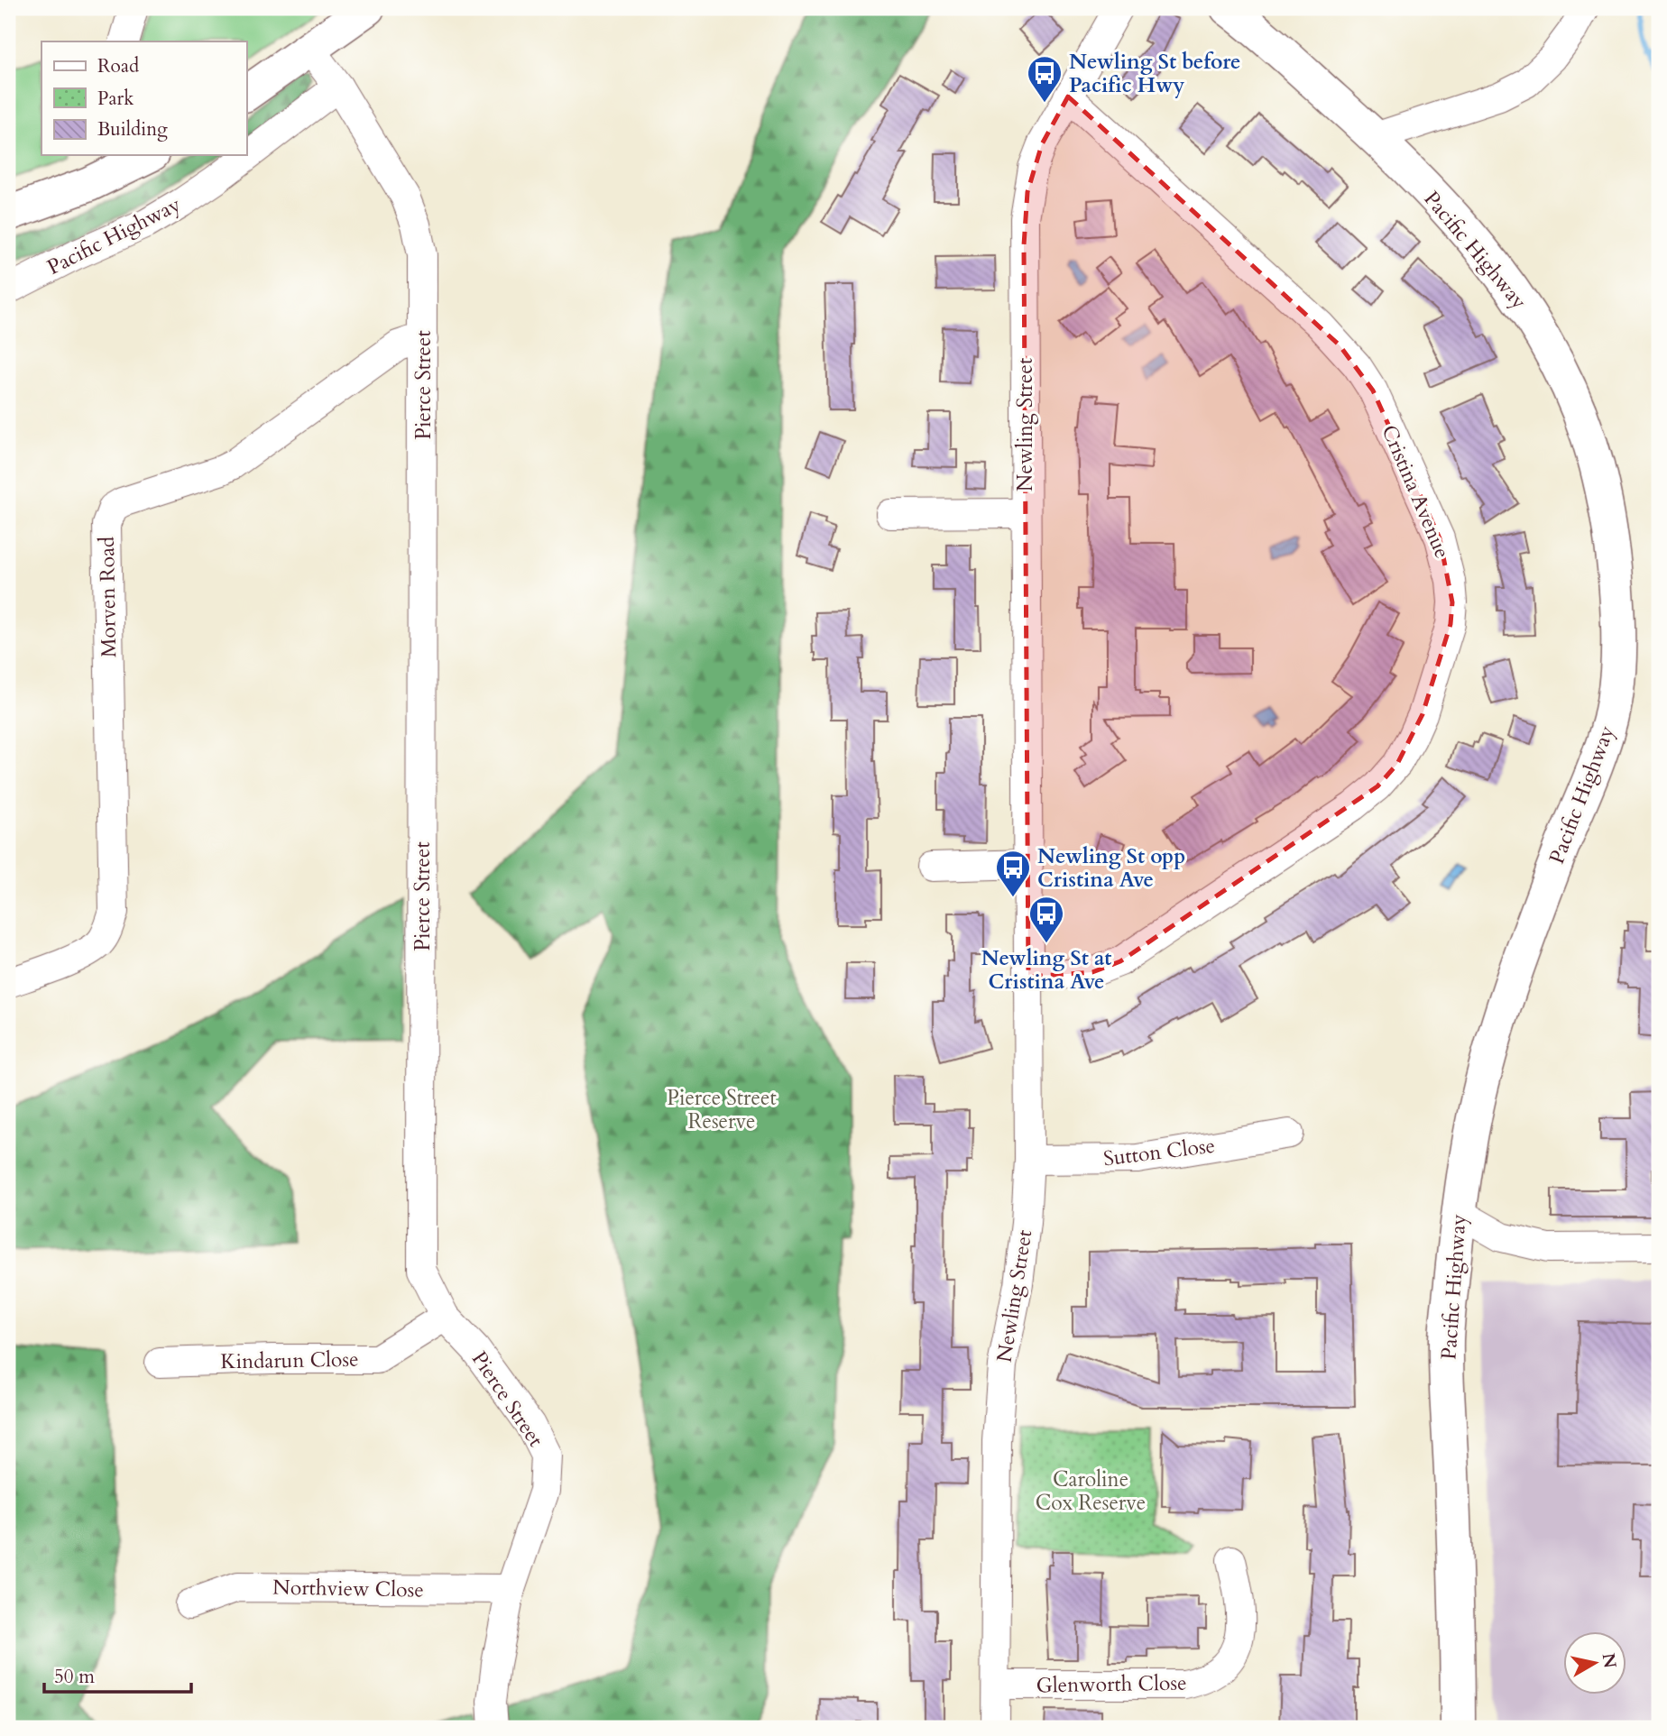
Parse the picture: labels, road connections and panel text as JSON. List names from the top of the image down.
{
  "streets": {
    "main road": ["Pacific Highway"],
    "street": [
      "Pierce Street",
      "Newling Street",
      "Cristina Avenue",
      "Morven Road",
      "Sutton Close",
      "Kindarun Close",
      "Northview Close",
      "Glenworth Close"
    ]
  },
  "crossings": [
    ["Pacific Highway", "Pierce Street"],
    ["Pierce Street", "Morven Road"],
    ["Pierce Street", "Kindarun Close"],
    ["Pierce Street", "Northview Close"],
    ["Newling Street", "Cristina Avenue"],
    ["Newling Street", "Sutton Close"],
    ["Newling Street", "Glenworth Close"]
  ],
  "parks": ["Pierce Street Reserve", "Caroline Cox Reserve"],
  "places": {
    "bus stop": ["Newling St before Pacific Hwy", "Newling St opp Cristina Ave", "Newling St at Cristina Ave"]
  },
  "legend": ["Road", "Park", "Building"],
  "scale_bar": "50 m",
  "north": "right"
}
